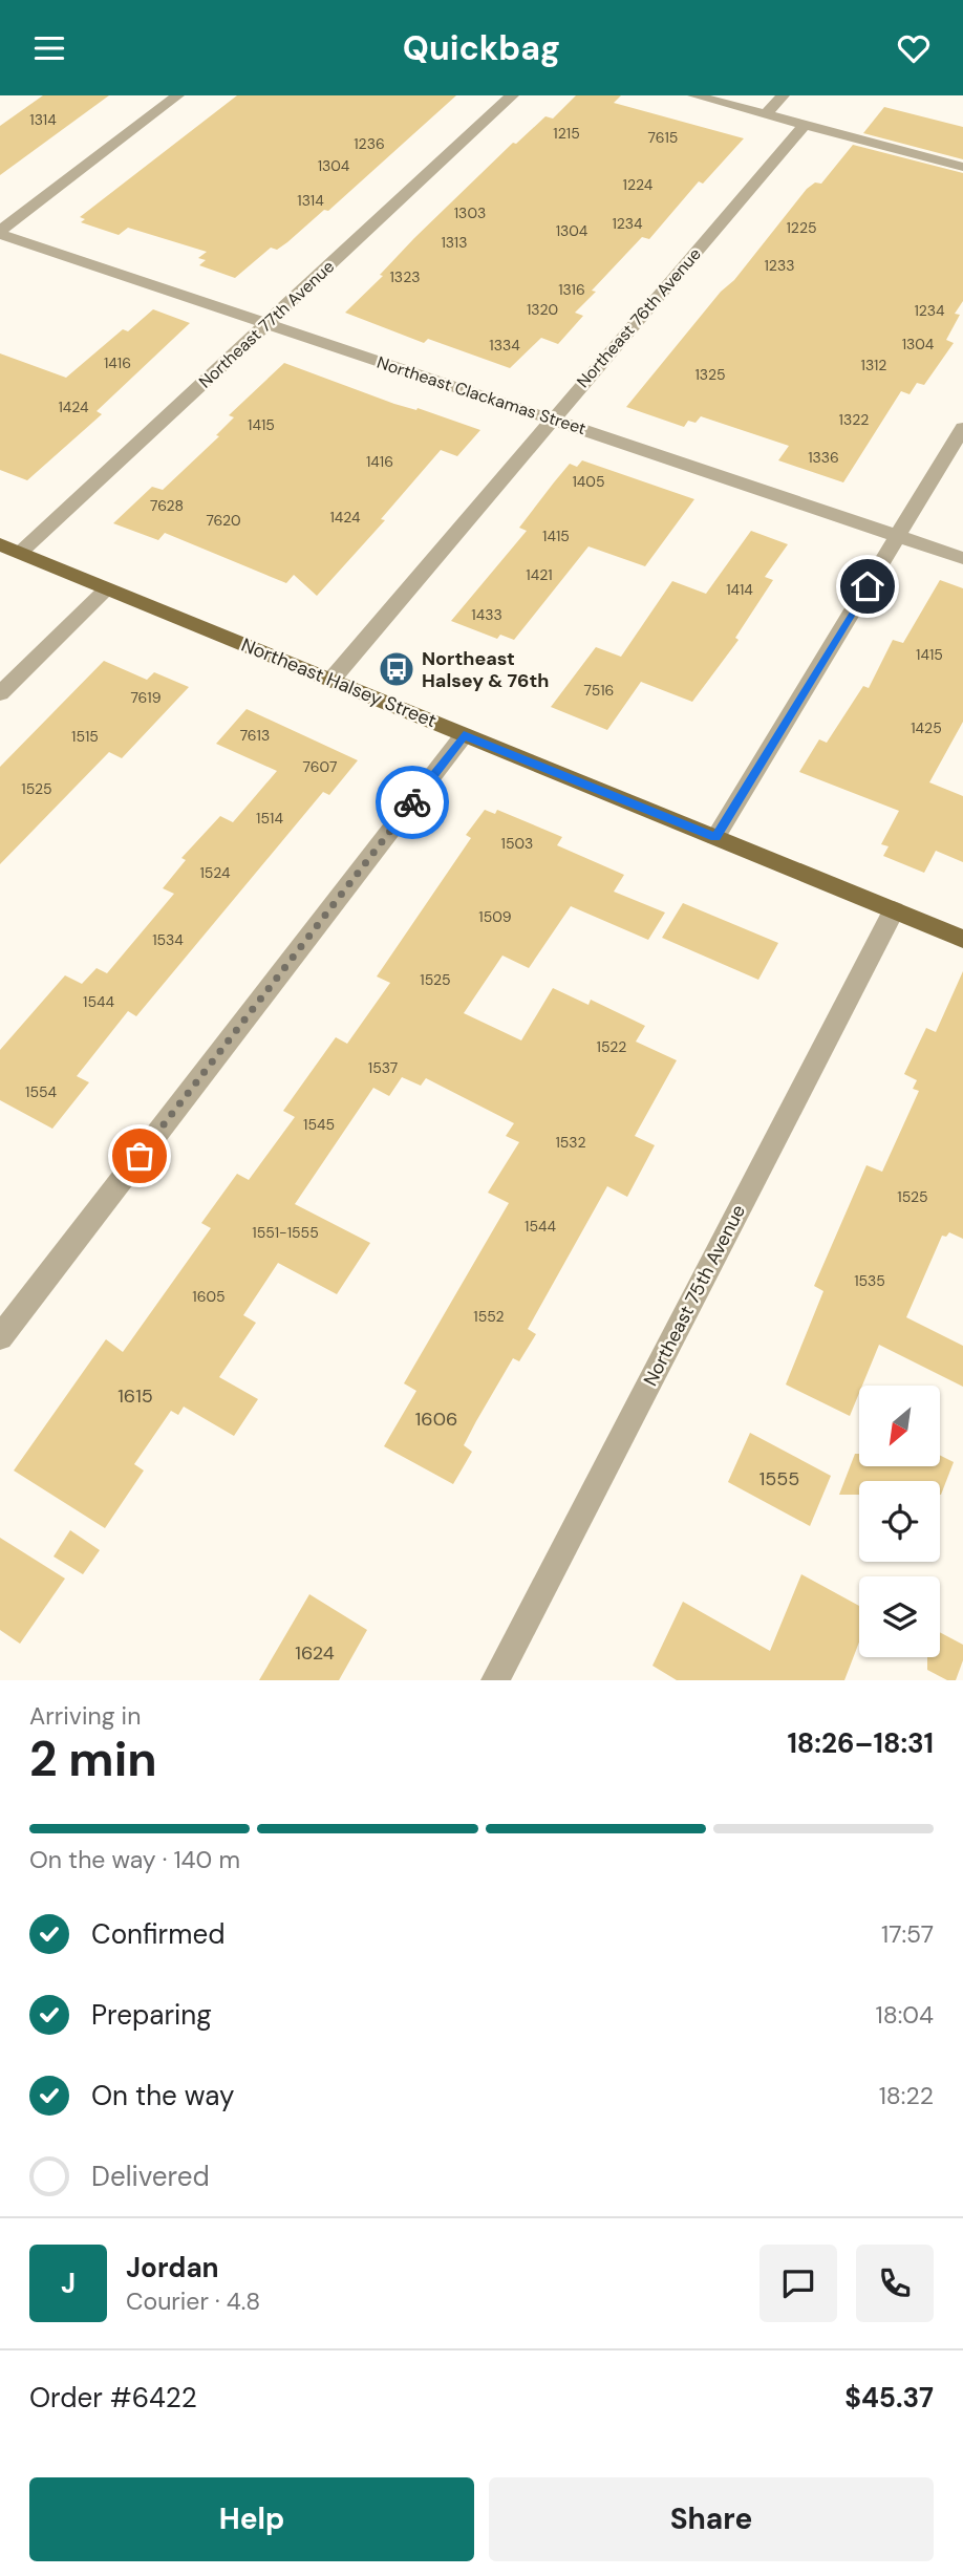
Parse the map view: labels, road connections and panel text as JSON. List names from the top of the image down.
{
  "streets": {
    "main road": ["Northeast Halsey Street"],
    "street": [
      "Northeast 76th Avenue",
      "Northeast 77th Avenue",
      "Northeast Clackamas Street",
      "Northeast 75th Avenue"
    ]
  },
  "crossings": [
    ["Northeast 76th Avenue", "Northeast Clackamas Street"],
    ["Northeast 76th Avenue", "Northeast Halsey Street"],
    ["Northeast 77th Avenue", "Northeast Clackamas Street"],
    ["Northeast 77th Avenue", "Northeast Halsey Street"],
    ["Northeast Halsey Street", "Northeast 75th Avenue"]
  ],
  "places": {
    "bus stop": ["Northeast Halsey & 76th"]
  },
  "house_numbers": [
    "1314",
    "1215",
    "7615",
    "1236",
    "1304",
    "1224",
    "1314",
    "1303",
    "1234",
    "1225",
    "1304",
    "1313",
    "1233",
    "1323",
    "1316",
    "1320",
    "1234",
    "1304",
    "1334",
    "1416",
    "1312",
    "1325",
    "1424",
    "1322",
    "1415",
    "1336",
    "1416",
    "1405",
    "7628",
    "1424",
    "7620",
    "1415",
    "1421",
    "1414",
    "1433",
    "1415",
    "7516",
    "7619",
    "1425",
    "7613",
    "1515",
    "7607",
    "1525",
    "1514",
    "1503",
    "1524",
    "1509",
    "1534",
    "1525",
    "1544",
    "1522",
    "1537",
    "1554",
    "1545",
    "1532",
    "1525",
    "1544",
    "1551-1555",
    "1535",
    "1605",
    "1552",
    "1615",
    "1606",
    "1555",
    "1624"
  ],
  "north": "bottom left",
  "page": {
    "header": "Quickbag",
    "heading": ["2 min", "Arriving in", "18:26–18:31"],
    "panel": [
      "Jordan",
      "Courier · 4.8",
      "Order #6422",
      "$45.37"
    ],
    "bar": "On the way · 140 m",
    "list": [
      ["Confirmed", "17:57"],
      ["Preparing", "18:04"],
      ["On the way", "18:22"],
      "Delivered"
    ],
    "round": "J",
    "buttons": ["Help", "Share"]
  }
}
